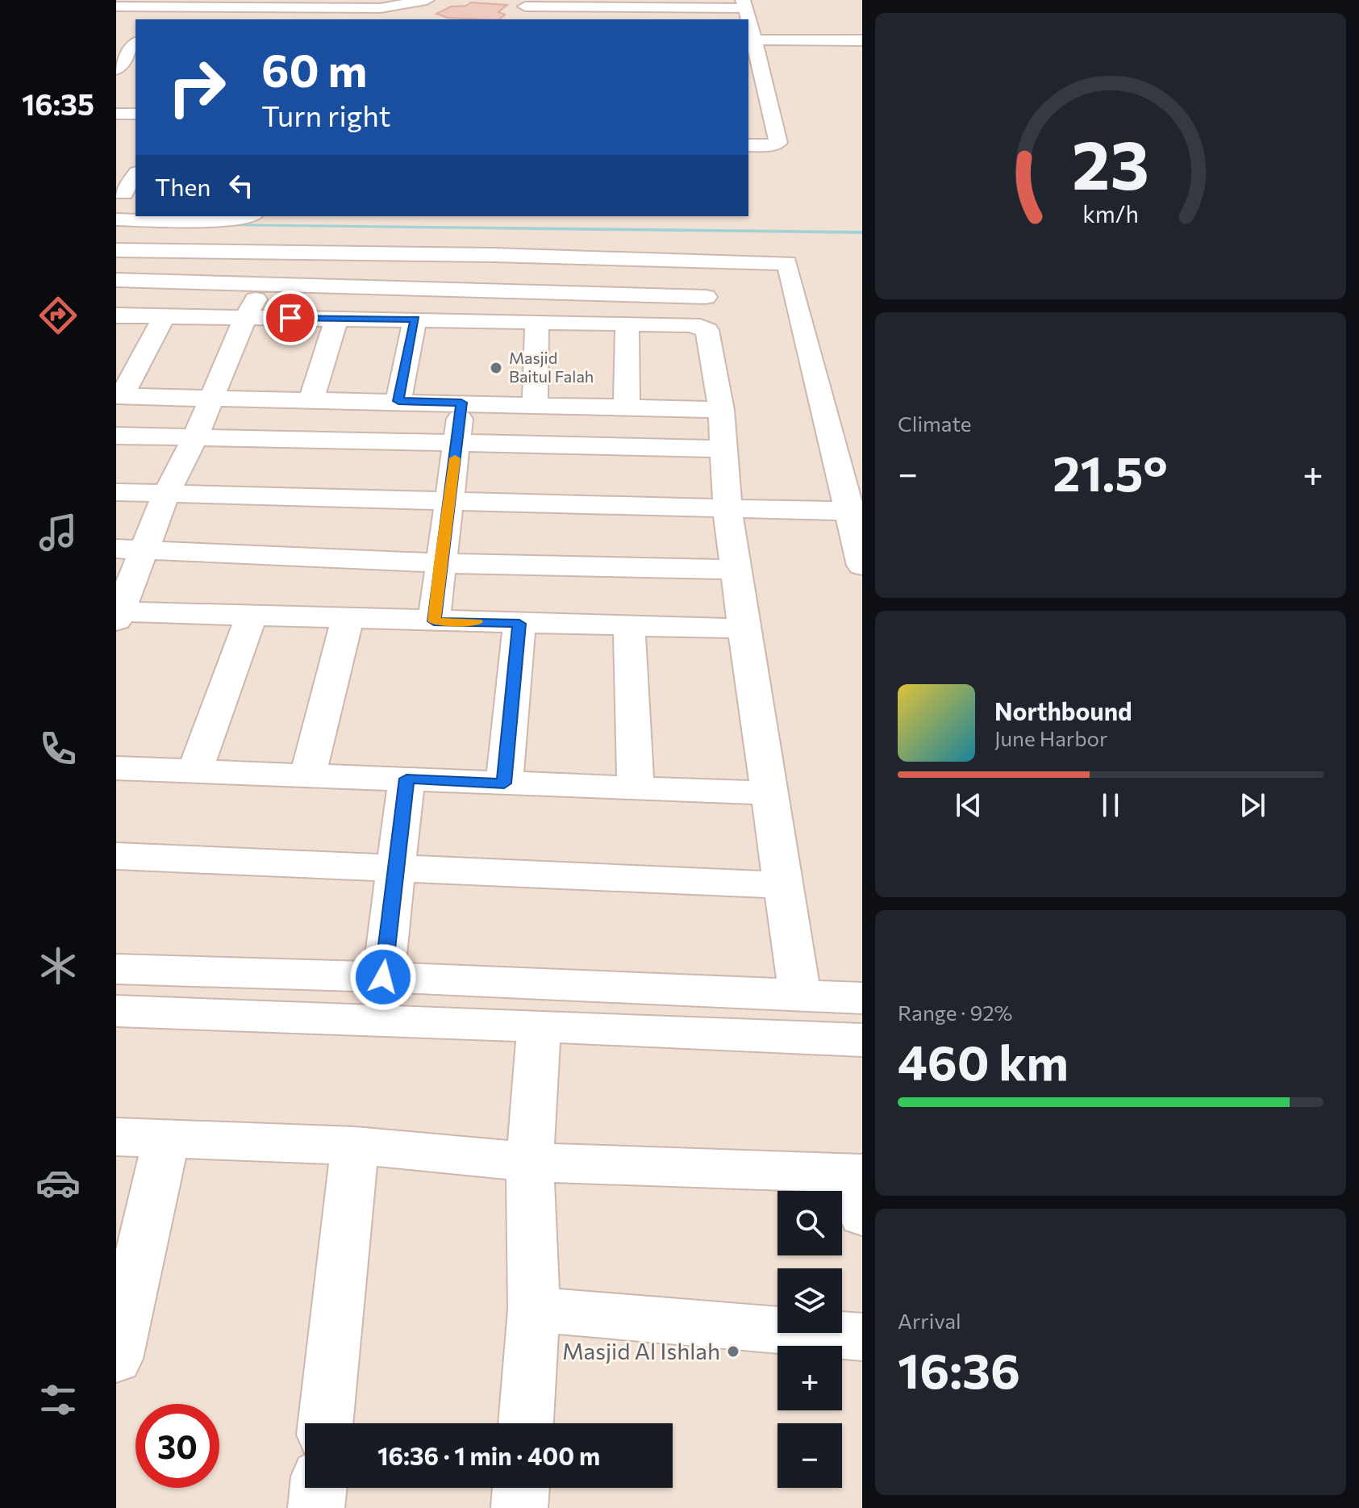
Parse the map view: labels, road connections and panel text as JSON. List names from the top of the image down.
{
  "places": ["Masjid Baitul Falah", "Masjid Al Ishlah"],
  "page": {
    "tabs": "16:35",
    "turn": ["60 m", "Turn right"],
    "then": "Then",
    "tile": [
      "Climate",
      ["Range · 92%", "460 km"],
      ["Arrival", "16:36"]
    ],
    "heat": ["−", "21.5°", "+"],
    "song": ["Northbound", "June Harbor"],
    "map_buttons": ["+", "−"],
    "limit": "30",
    "trip": "16:36 · 1 min · 400 m",
    "gauge": ["23", "km/h"]
  }
}
